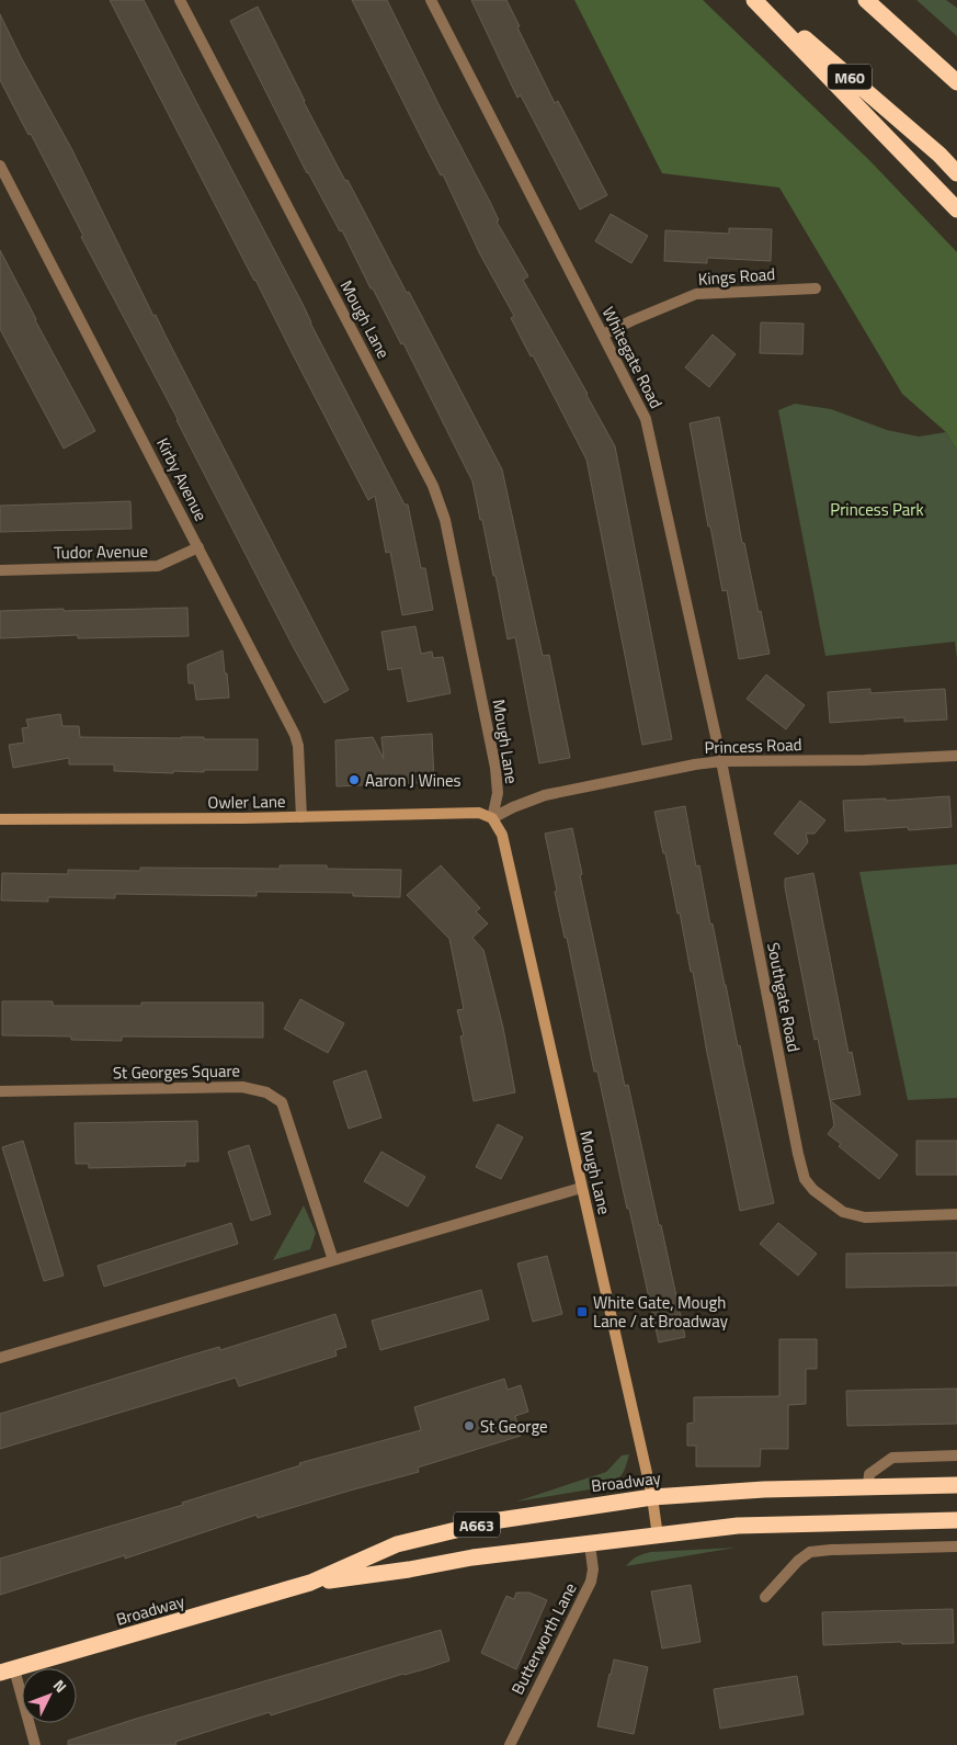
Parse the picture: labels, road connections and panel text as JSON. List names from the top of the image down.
{
  "streets": {
    "highway": ["M60", "Broadway", "A663"],
    "street": [
      "Kings Road",
      "Mough Lane",
      "Whitegate Road",
      "Kirby Avenue",
      "Tudor Avenue",
      "Princess Road",
      "Owler Lane",
      "Southgate Road",
      "St Georges Square",
      "Butterworth Lane"
    ]
  },
  "crossings": [
    ["Kings Road", "Whitegate Road"],
    ["Mough Lane", "Princess Road"],
    ["Mough Lane", "Owler Lane"],
    ["Mough Lane", "Broadway"],
    ["Whitegate Road", "Princess Road"],
    ["Whitegate Road", "Southgate Road"],
    ["Kirby Avenue", "Tudor Avenue"],
    ["Kirby Avenue", "Owler Lane"],
    ["Princess Road", "Owler Lane"],
    ["Princess Road", "Southgate Road"],
    ["Broadway", "Butterworth Lane"]
  ],
  "parks": ["Princess Park"],
  "places": {
    "other": ["Aaron J Wines", "St George"],
    "transit": ["White Gate, Mough Lane / at Broadway"]
  },
  "north": "top right"
}
